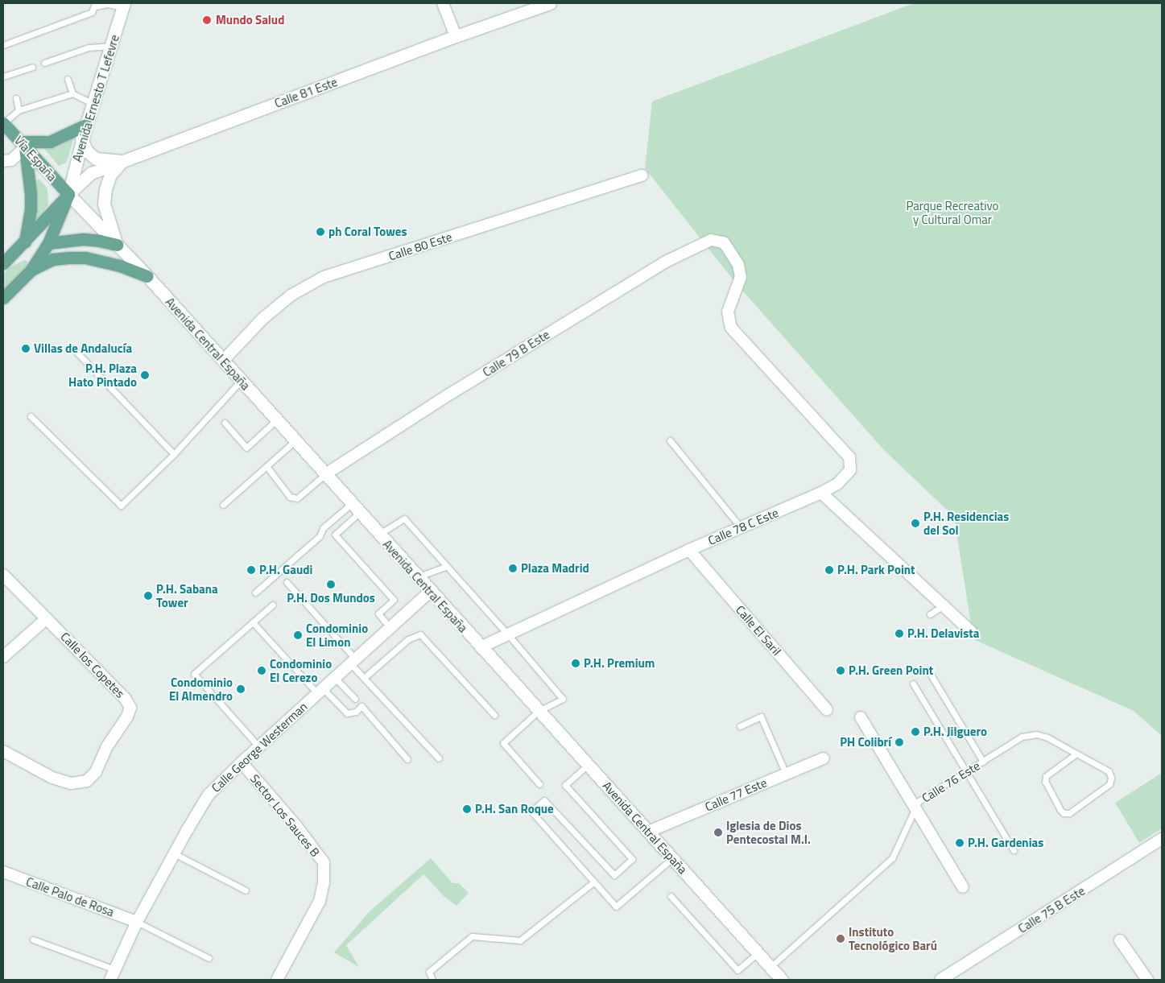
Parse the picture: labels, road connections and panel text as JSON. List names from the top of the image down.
{
  "streets": {
    "main road": [
      "Calle 81 Este",
      "Avenida Ernesto T Lefevre",
      "Vía España",
      "Avenida Central España"
    ],
    "street": [
      "Calle 80 Este",
      "Calle 79 B Este",
      "Calle 78 C Este",
      "Calle El Saril",
      "Calle los Copetes",
      "Calle George Westerman",
      "Calle 77 Este",
      "Sector Los Sauces B",
      "Calle Palo de Rosa",
      "Calle 75 B Este"
    ],
    "lane": ["Calle 76 Este"]
  },
  "crossings": [
    ["Calle 81 Este", "Avenida Ernesto T Lefevre"],
    ["Calle 81 Este", "Vía España"],
    ["Calle 81 Este", "Avenida Central España"],
    ["Avenida Ernesto T Lefevre", "Vía España"],
    ["Avenida Ernesto T Lefevre", "Avenida Central España"],
    ["Vía España", "Avenida Central España"],
    ["Calle 80 Este", "Avenida Central España"],
    ["Avenida Central España", "Calle 79 B Este"],
    ["Avenida Central España", "Calle 78 C Este"],
    ["Avenida Central España", "Calle George Westerman"],
    ["Avenida Central España", "Calle 76 Este"],
    ["Avenida Central España", "Calle 77 Este"],
    ["Calle 79 B Este", "Calle 78 C Este"],
    ["Calle 78 C Este", "Calle El Saril"],
    ["Calle George Westerman", "Sector Los Sauces B"],
    ["Calle George Westerman", "Calle Palo de Rosa"]
  ],
  "parks": ["Parque Recreativo y Cultural Omar"],
  "places": [
    "Mundo Salud",
    "ph Coral Towes",
    "Villas de Andalucía",
    "P.H. Plaza Hato Pintado",
    "P.H. Residencias del Sol",
    "Plaza Madrid",
    "P.H. Gaudi",
    "P.H. Park Point",
    "P.H. Dos Mundos",
    "P.H. Sabana Tower",
    "P.H. Delavista",
    "Condominio El Limon",
    "P.H. Premium",
    "Condominio El Cerezo",
    "P.H. Green Point",
    "Condominio El Almendro",
    "P.H. Jilguero",
    "PH Colibrí",
    "P.H. San Roque",
    "Iglesia de Dios Pentecostal M.I.",
    "P.H. Gardenias",
    "Instituto Tecnológico Barú"
  ]
}
